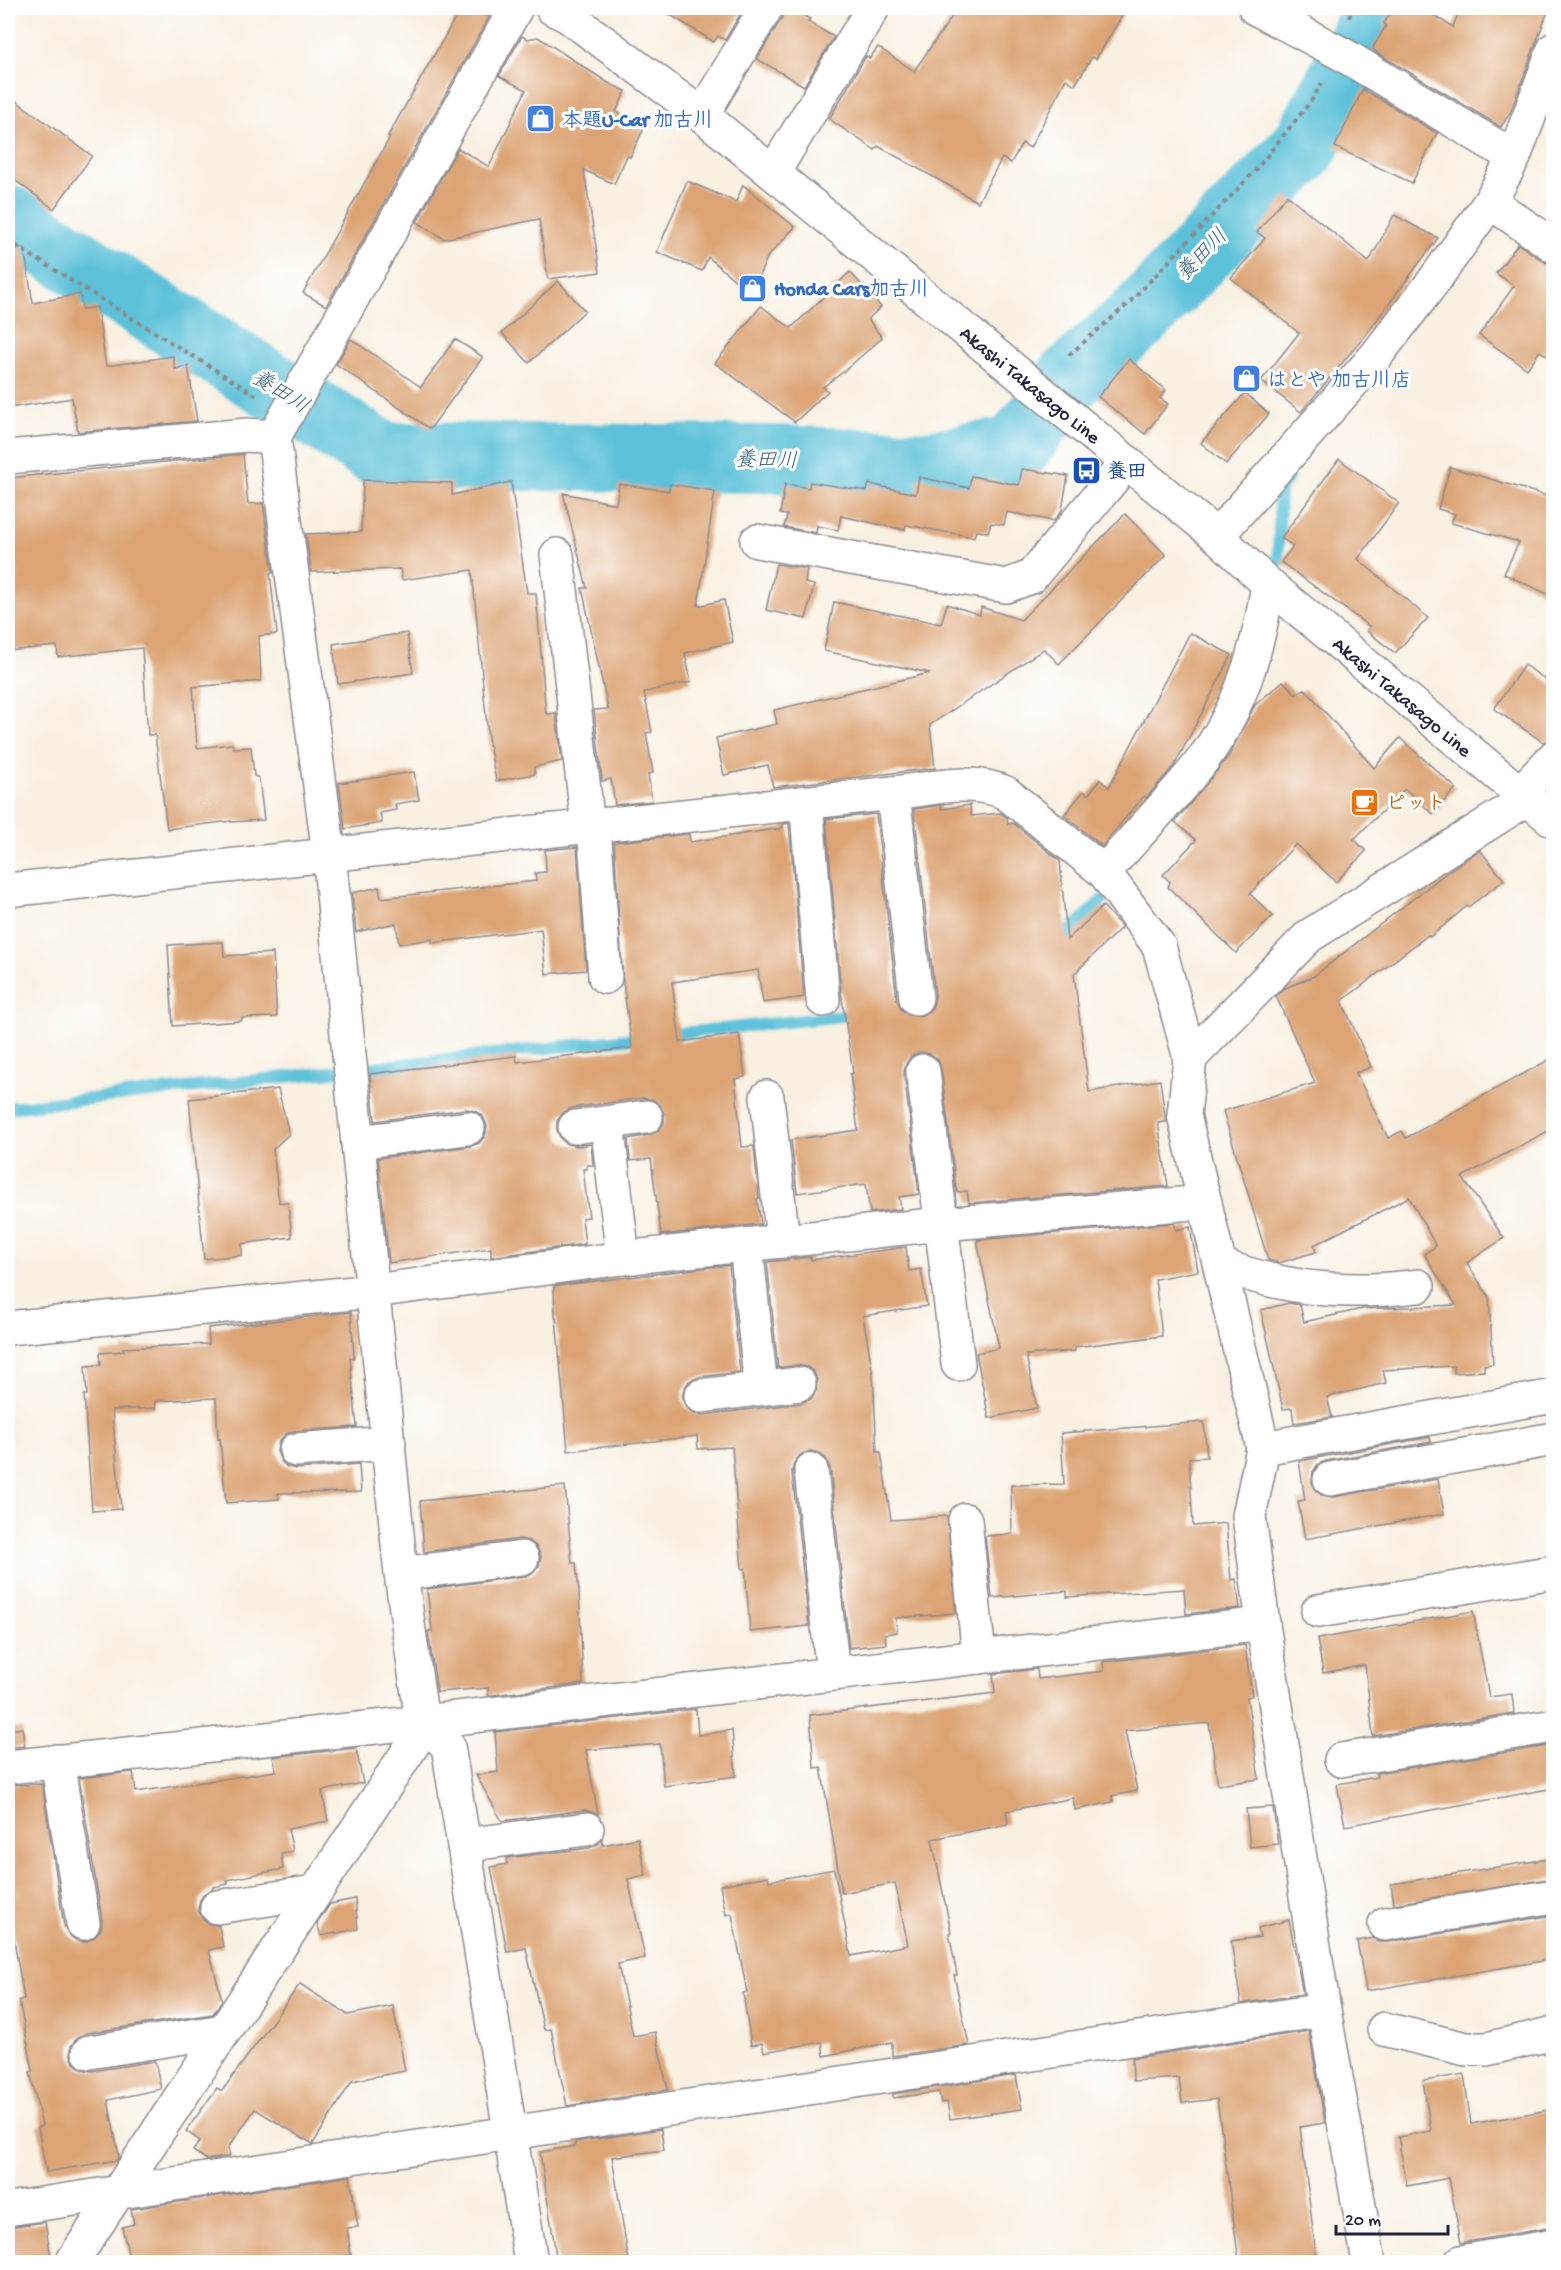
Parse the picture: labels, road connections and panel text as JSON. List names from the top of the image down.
{
  "streets": {
    "street": ["Akashi Takasago Line"]
  },
  "water": ["養田川"],
  "places": {
    "shop": ["本題U-Car 加古川", "Honda Cars加古川", "はとや 加古川店"],
    "bus stop": ["養田"],
    "cafe": ["ピット"]
  },
  "scale_bar": "20 m"
}
